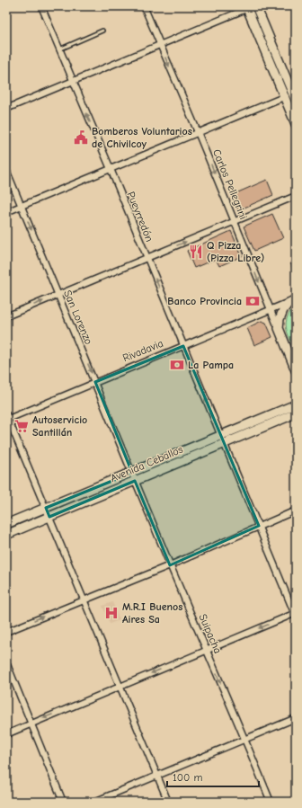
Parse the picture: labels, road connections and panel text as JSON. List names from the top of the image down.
{
  "streets": {
    "main road": ["Carlos Pellegrini", "Rivadavia", "Avenida Ceballos"],
    "street": ["Pueyrredón", "San Lorenzo", "Suipacha"]
  },
  "crossings": [
    ["Carlos Pellegrini", "Rivadavia"],
    ["Pueyrredón", "Rivadavia"],
    ["Pueyrredón", "Avenida Ceballos"],
    ["San Lorenzo", "Rivadavia"],
    ["San Lorenzo", "Avenida Ceballos"],
    ["San Lorenzo", "Suipacha"],
    ["Avenida Ceballos", "Suipacha"]
  ],
  "one_way": [
    "Carlos Pellegrini",
    "Pueyrredón",
    "San Lorenzo",
    "Suipacha"
  ],
  "places": {
    "public building": ["Bomberos Voluntarios de Chivilcoy"],
    "restaurant": ["Q Pizza (Pizza Libre)"],
    "bank": ["Banco Provincia", "La Pampa"],
    "supermarket": ["Autoservicio Santillán"],
    "hospital": ["M.R.I Buenos Aires Sa"]
  },
  "scale_bar": "100 m"
}
